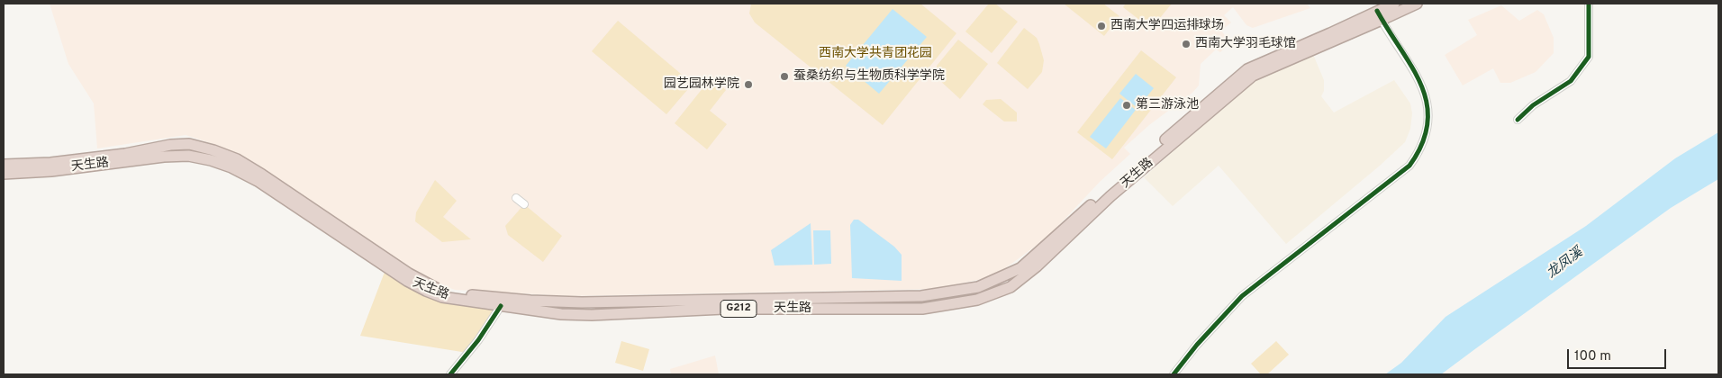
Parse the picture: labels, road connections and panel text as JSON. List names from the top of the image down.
{
  "streets": {
    "highway": ["天生路", "G212"]
  },
  "water": ["龙凤溪"],
  "parks": ["西南大学共青团花园"],
  "places": [
    "西南大学四运排球场",
    "西南大学羽毛球馆",
    "蚕桑纺织与生物质科学学院",
    "园艺园林学院",
    "第三游泳池"
  ],
  "scale_bar": "100 m"
}
